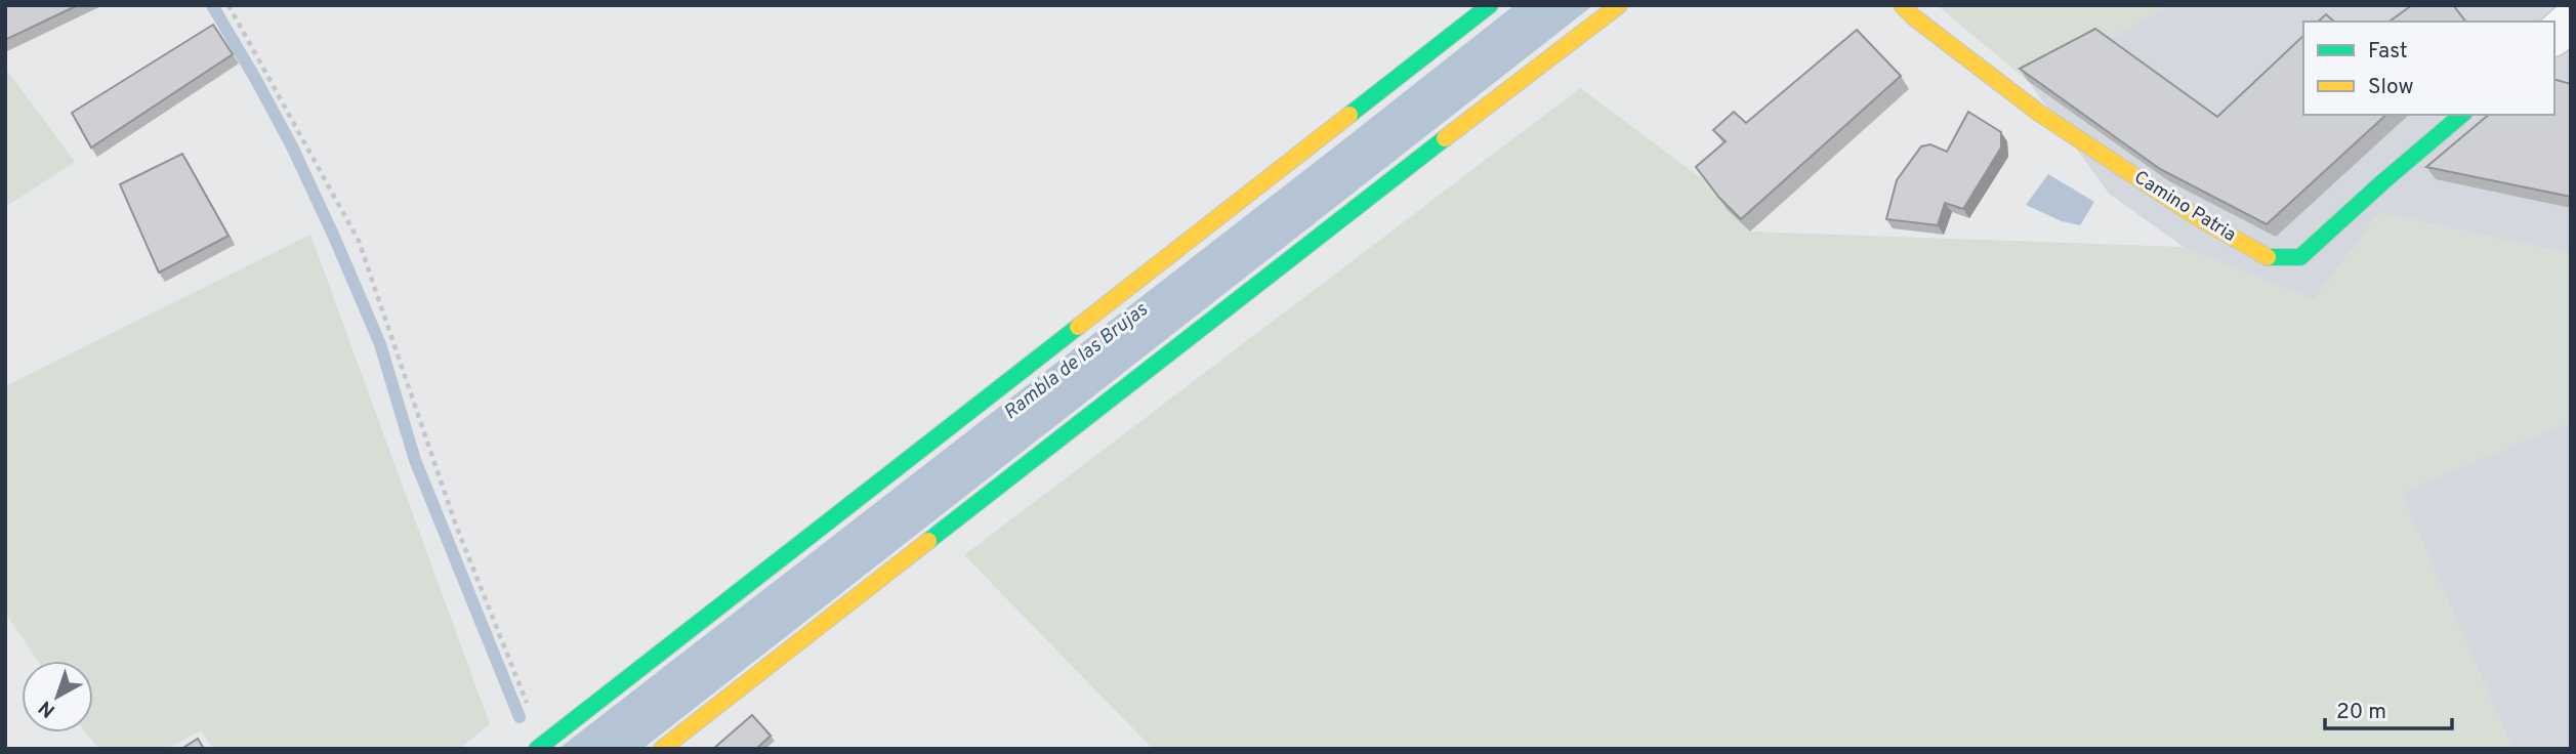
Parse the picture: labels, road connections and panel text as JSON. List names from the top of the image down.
{
  "streets": {
    "street": ["Camino Patria"]
  },
  "water": ["Rambla de las Brujas"],
  "legend": ["Fast", "Slow"],
  "scale_bar": "20 m",
  "north": "bottom left"
}
